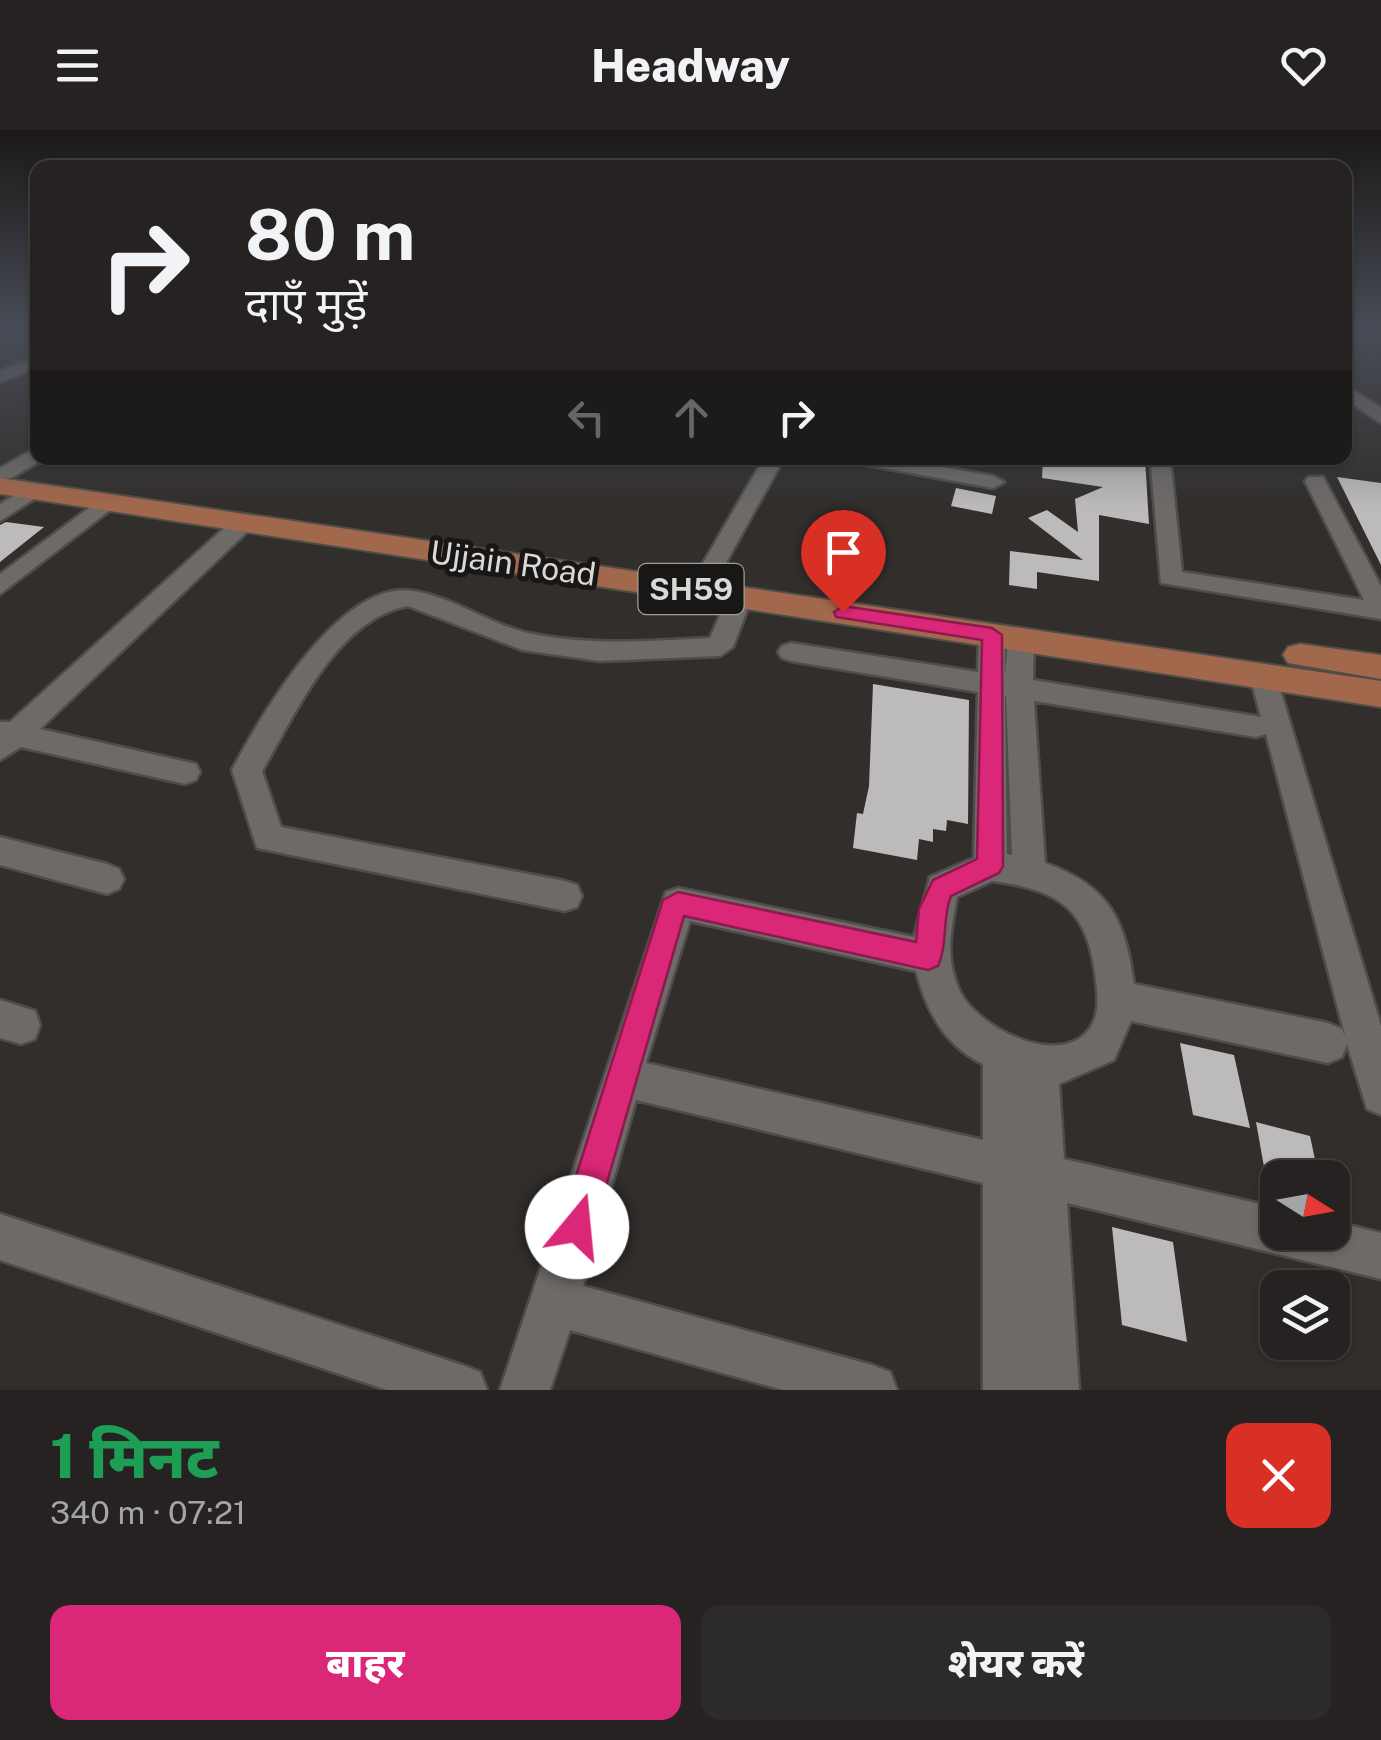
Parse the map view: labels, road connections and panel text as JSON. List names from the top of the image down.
{
  "streets": {
    "main road": ["Ujjain Road", "SH59"]
  },
  "north": "right",
  "page": {
    "header": "Headway",
    "turn": ["80 m", "दाएँ मुड़ें"],
    "heading": ["1 मिनट", "340 m · 07:21"],
    "buttons": ["बाहर", "शेयर करें"]
  }
}
